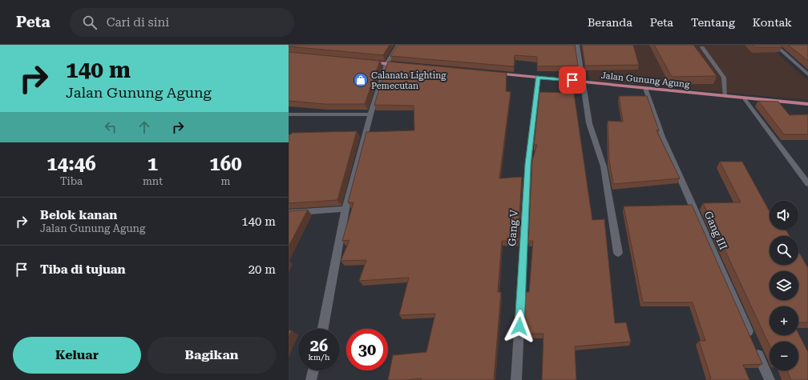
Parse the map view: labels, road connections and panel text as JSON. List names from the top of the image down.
{
  "streets": {
    "main road": ["Jalan Gunung Agung"],
    "street": ["Gang V", "Gang III"]
  },
  "crossings": [
    ["Jalan Gunung Agung", "Gang V"],
    ["Jalan Gunung Agung", "Gang III"]
  ],
  "places": {
    "shop": ["Calanata Lighting Pemecutan"]
  },
  "page": {
    "header": "Peta",
    "search": "Cari di sini",
    "nav": [
      "Beranda",
      "Peta",
      "Tentang",
      "Kontak"
    ],
    "turn": ["140 m", "Jalan Gunung Agung"],
    "eta": [
      "14:46",
      "Tiba",
      "1",
      "mnt",
      "160",
      "m"
    ],
    "list": [
      {
        "name": "Belok kanan",
        "note": "Jalan Gunung Agung",
        "value": "140 m"
      },
      {
        "name": "Tiba di tujuan",
        "value": "20 m"
      }
    ],
    "map_buttons": ["+", "−"],
    "speed": "26 km/h",
    "limit": "30",
    "buttons": ["Keluar", "Bagikan"]
  }
}
